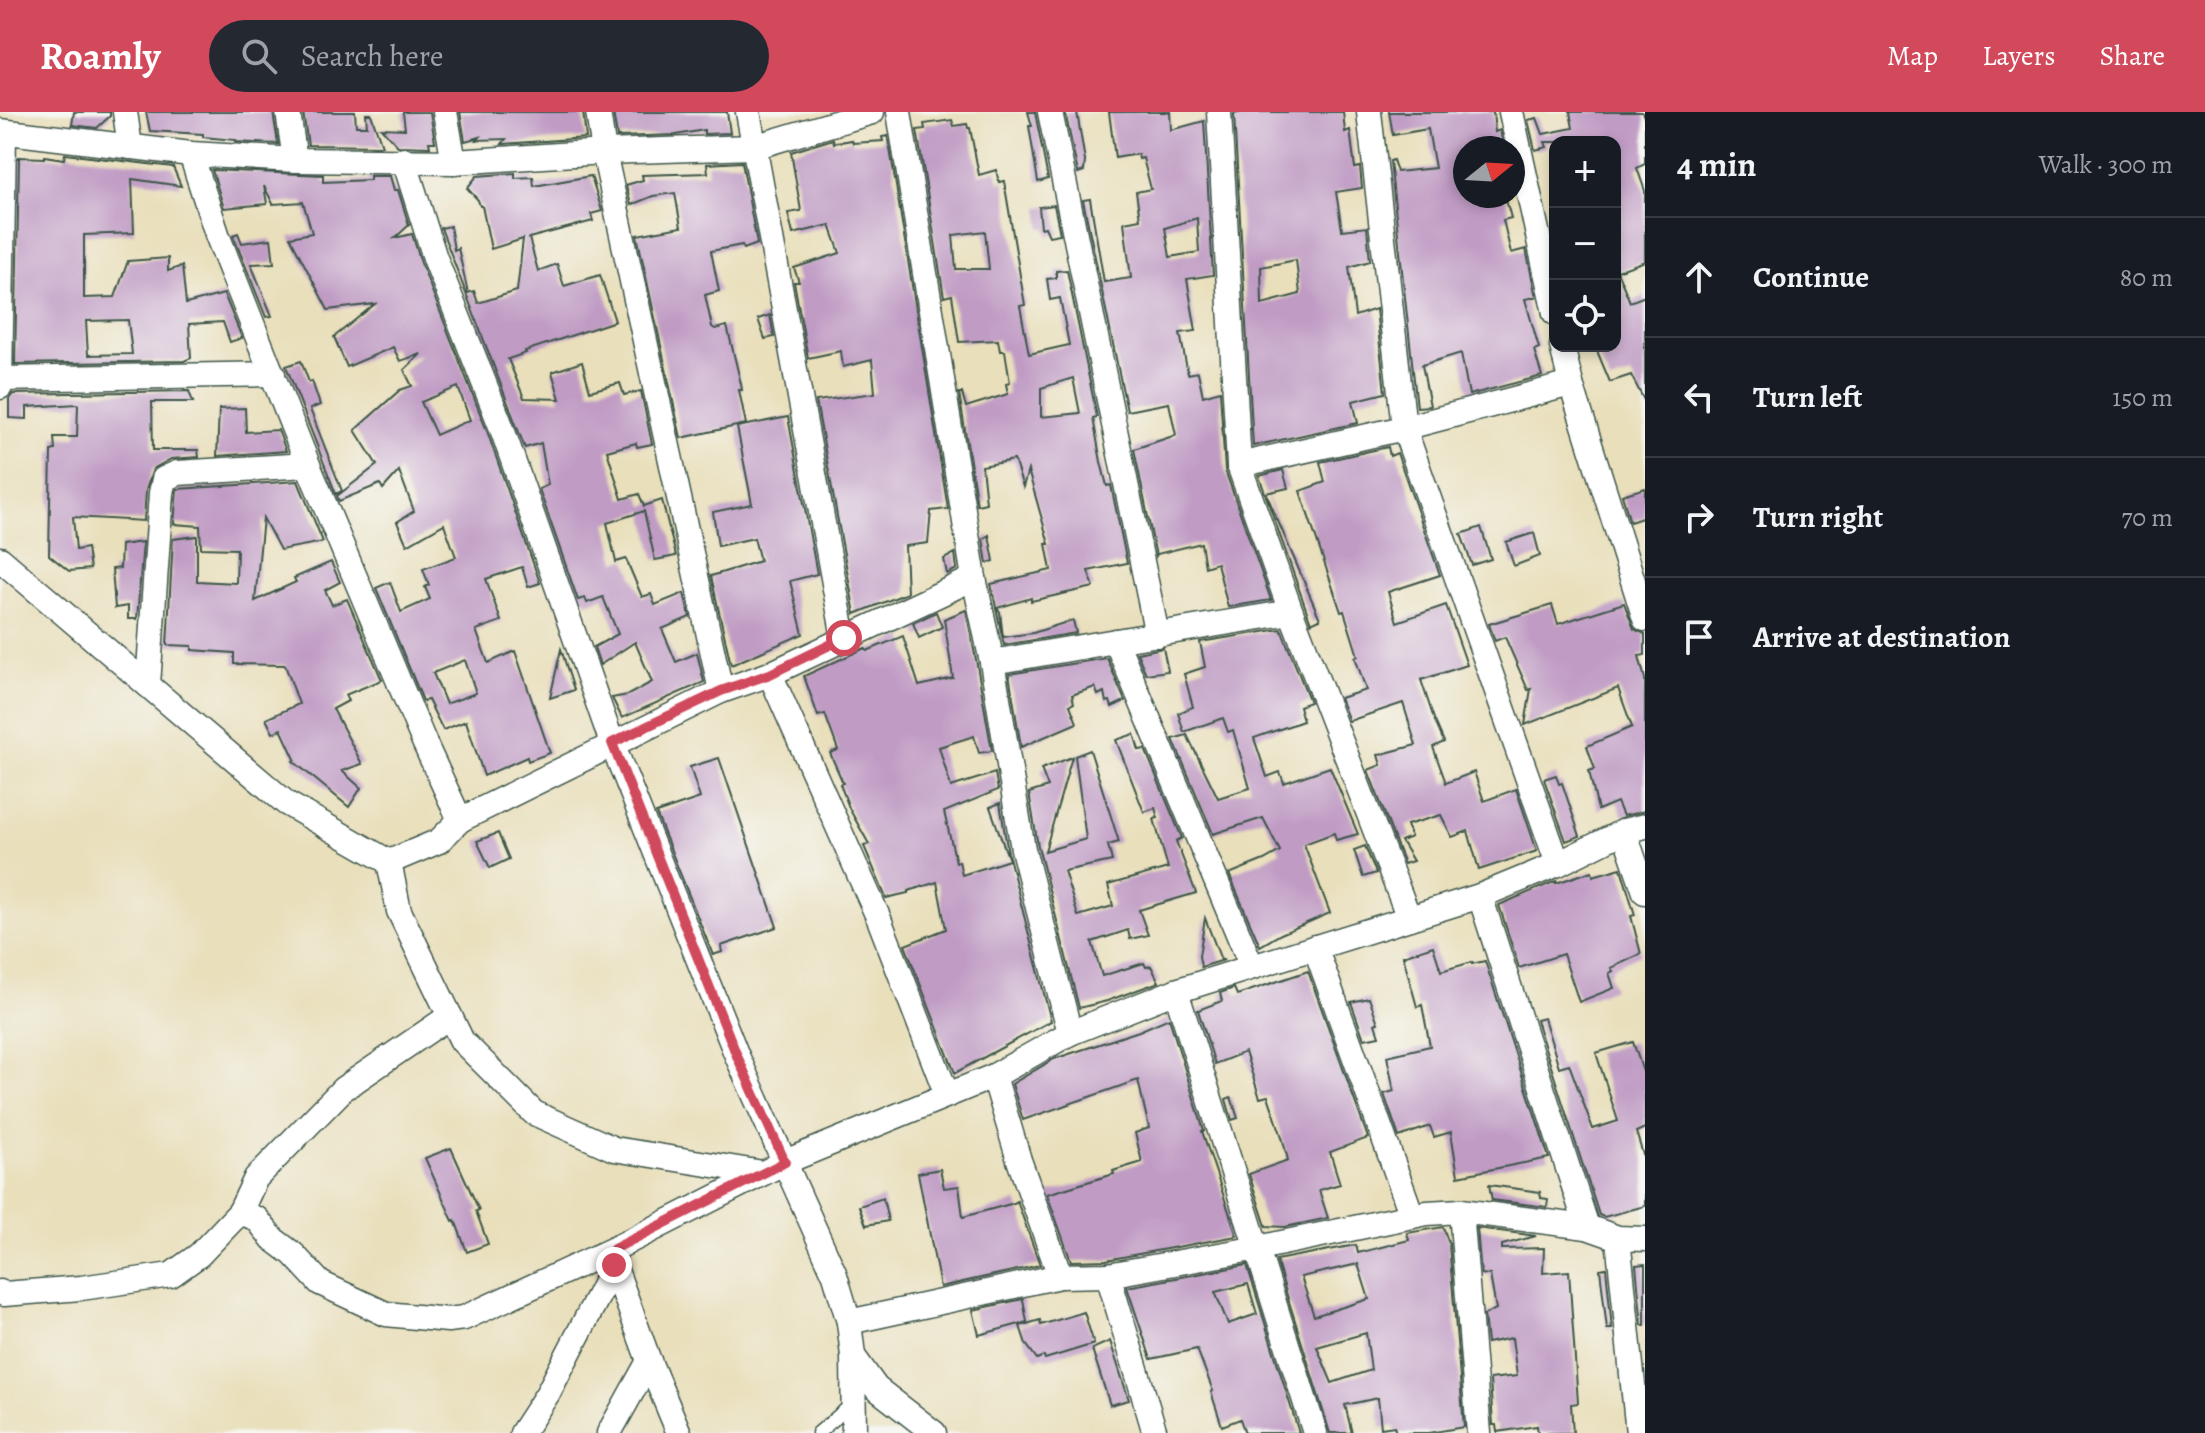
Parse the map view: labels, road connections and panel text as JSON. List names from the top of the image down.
{
  "north": "right",
  "page": {
    "header": "Roamly",
    "search": "Search here",
    "nav": ["Map", "Layers", "Share"],
    "heading": ["4 min", "Walk · 300 m"],
    "map_buttons": ["+", "−"],
    "list": [
      ["Continue", "80 m"],
      ["Turn left", "150 m"],
      ["Turn right", "70 m"],
      "Arrive at destination"
    ]
  }
}
